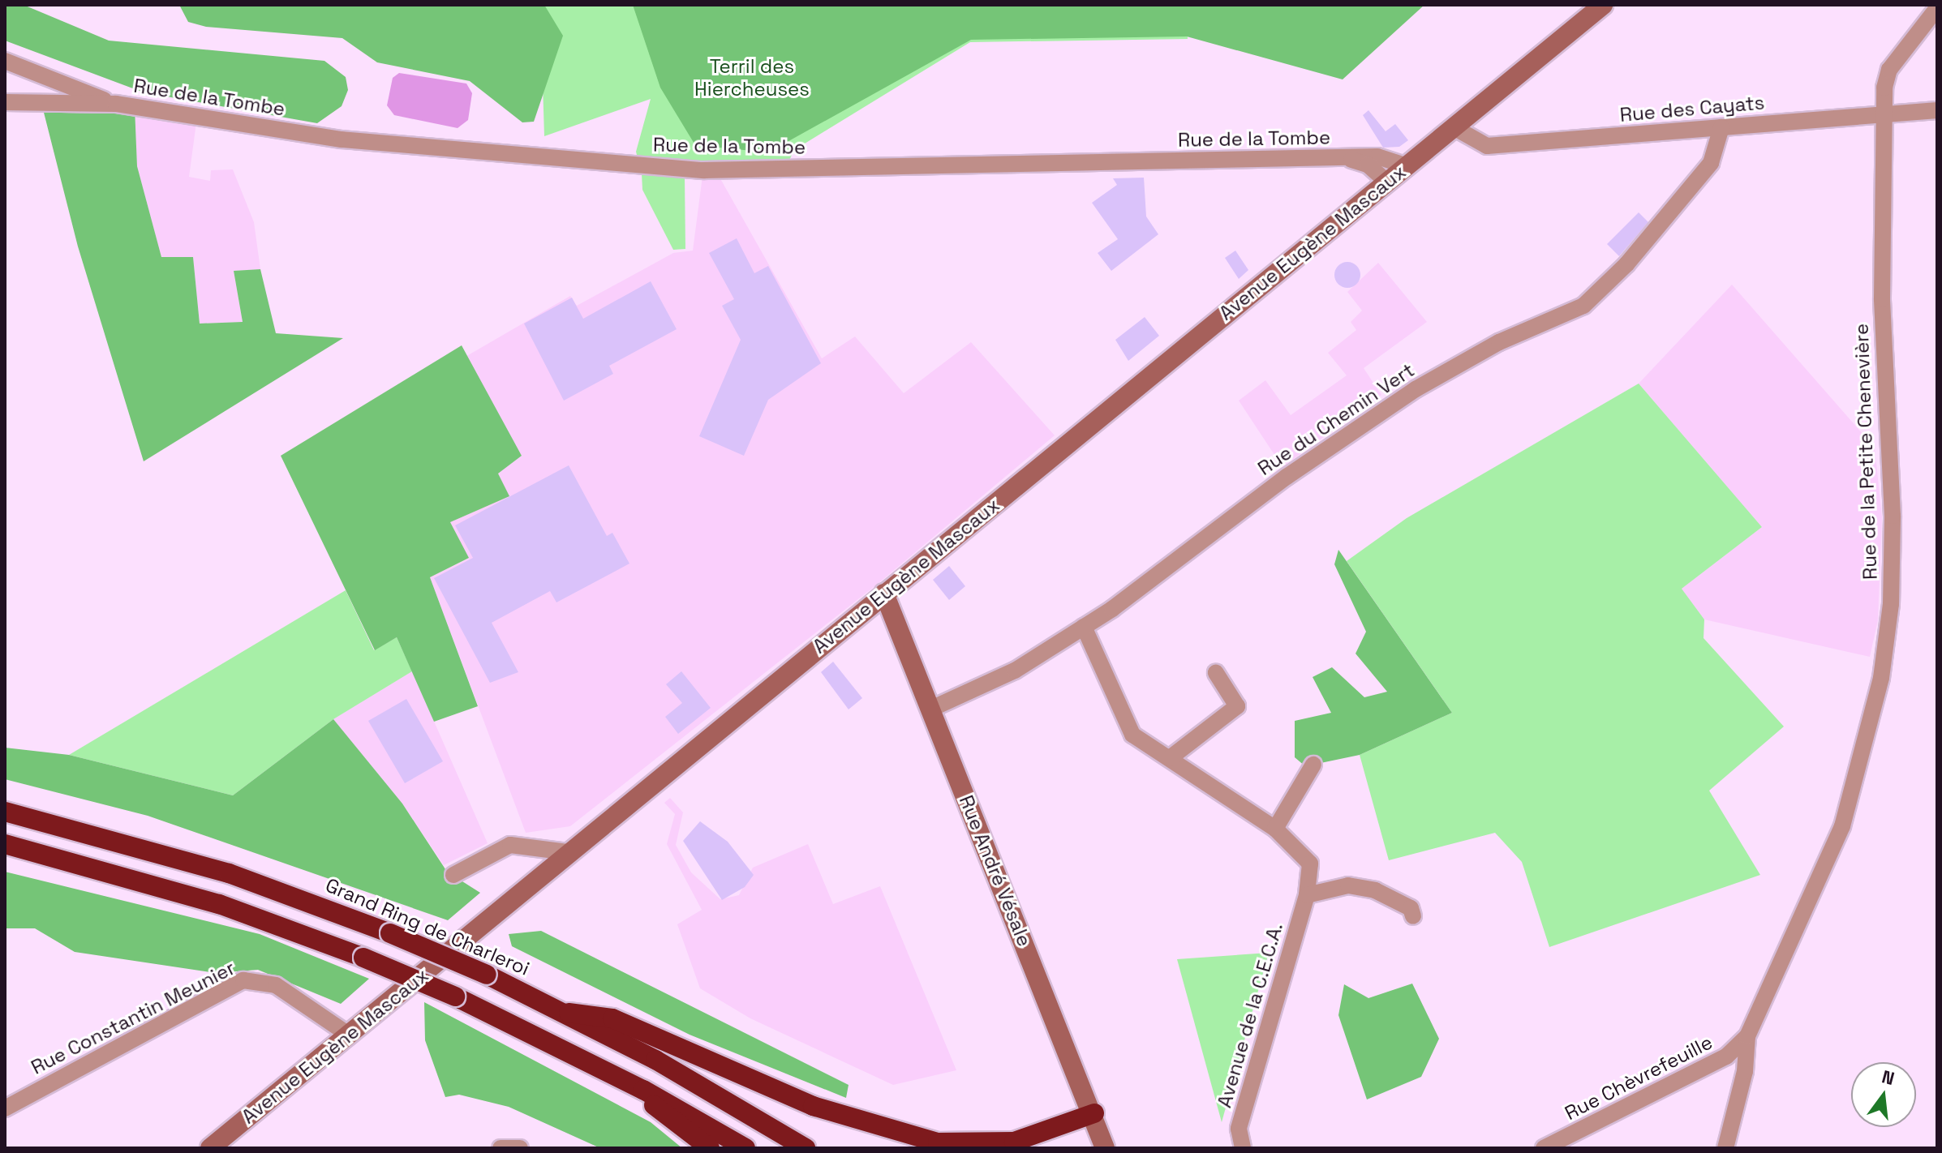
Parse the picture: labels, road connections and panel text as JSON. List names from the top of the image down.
{
  "streets": {
    "highway": ["Grand Ring de Charleroi"],
    "main road": ["Avenue Eugène Mascaux", "Rue André Vésale"],
    "street": [
      "Rue de la Tombe",
      "Rue des Cayats",
      "Rue du Chemin Vert",
      "Rue de la Petite Chenevière",
      "Avenue de la C.E.C.A.",
      "Rue Constantin Meunier",
      "Rue Chèvrefeuille"
    ]
  },
  "crossings": [
    ["Rue de la Tombe", "Avenue Eugène Mascaux"],
    ["Rue des Cayats", "Avenue Eugène Mascaux"],
    ["Rue des Cayats", "Rue du Chemin Vert"],
    ["Rue des Cayats", "Rue de la Petite Chenevière"],
    ["Avenue Eugène Mascaux", "Rue André Vésale"],
    ["Avenue Eugène Mascaux", "Rue Constantin Meunier"],
    ["Rue du Chemin Vert", "Rue André Vésale"],
    ["Rue du Chemin Vert", "Avenue de la C.E.C.A."],
    ["Rue de la Petite Chenevière", "Rue Chèvrefeuille"]
  ],
  "parks": ["Terril des Hiercheuses"],
  "north": "top"
}
